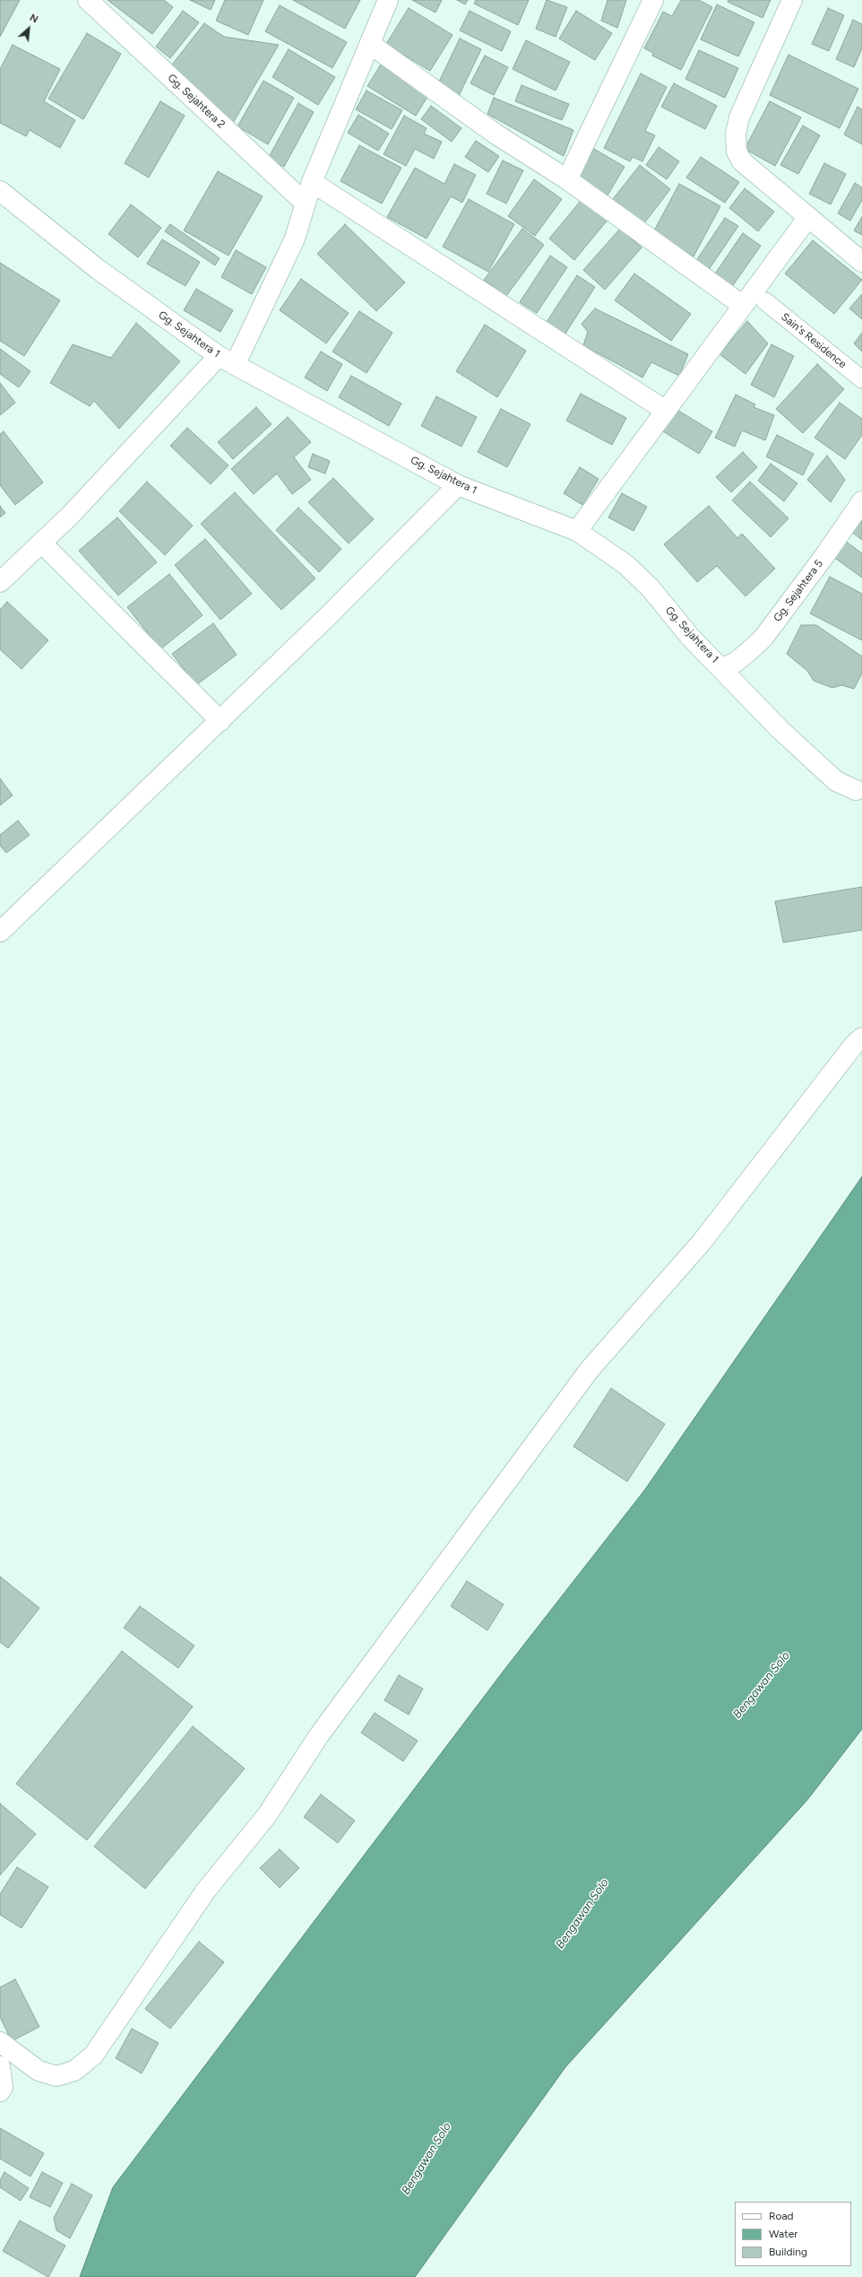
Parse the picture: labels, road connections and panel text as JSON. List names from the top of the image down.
{
  "streets": {
    "street": ["Gg. Sejahtera 2", "Gg. Sejahtera 1", "Gg. Sejahtera 5"],
    "lane": ["Sain's Residence"]
  },
  "crossings": [
    ["Gg. Sejahtera 1", "Gg. Sejahtera 5"]
  ],
  "water": ["Bengawan Solo"],
  "legend": ["Road", "Water", "Building"],
  "north": "top right"
}
